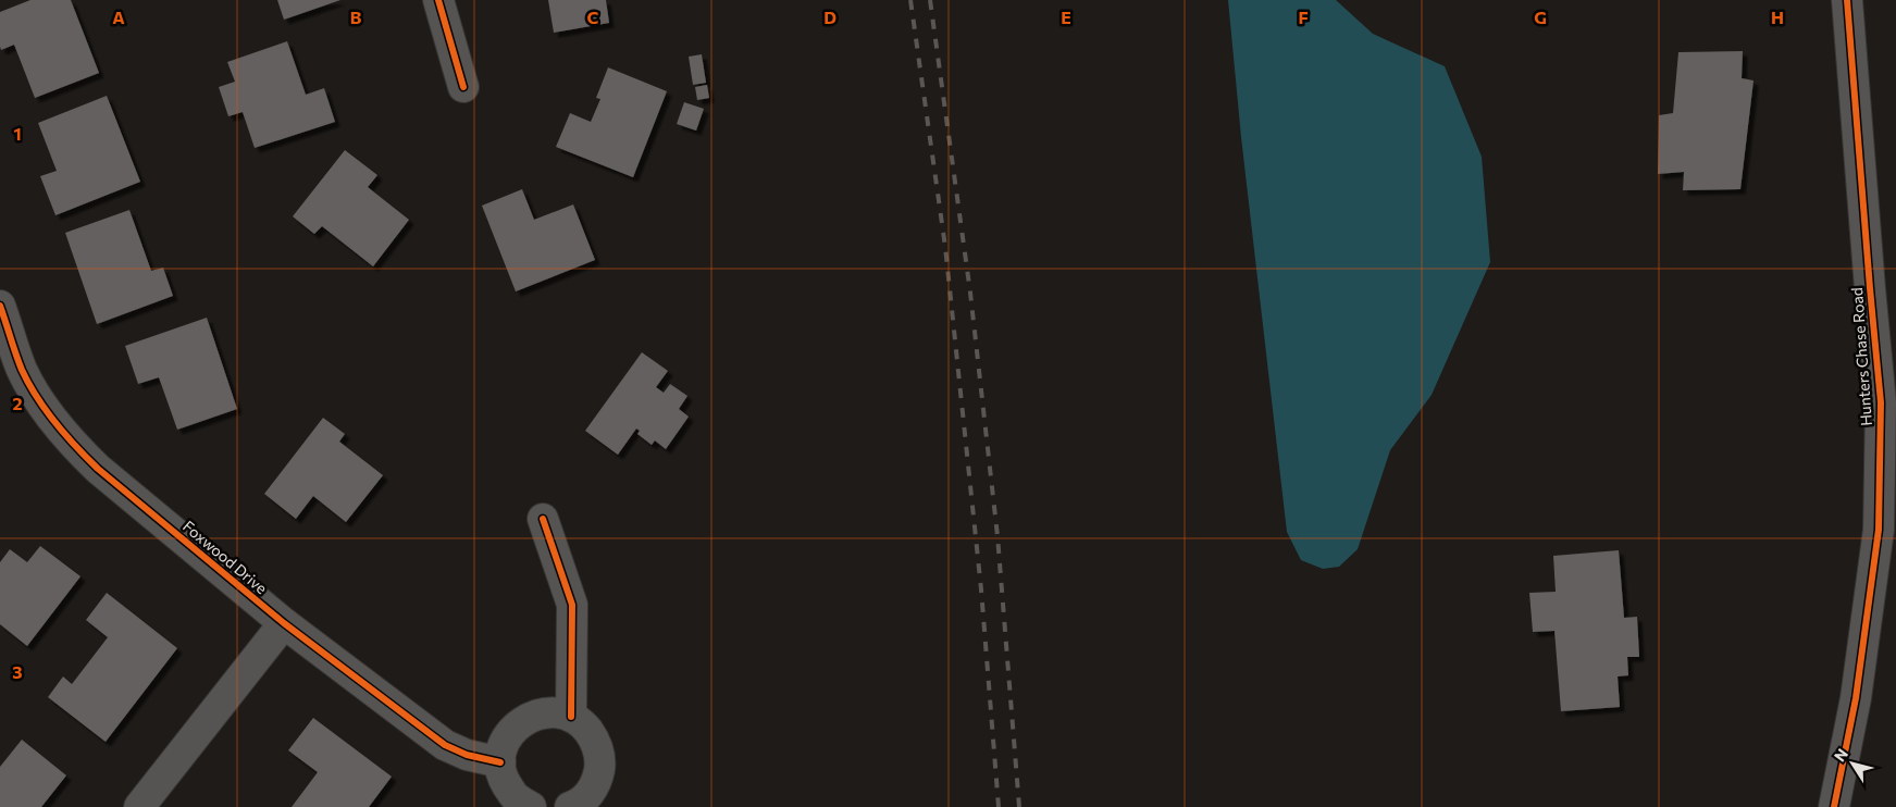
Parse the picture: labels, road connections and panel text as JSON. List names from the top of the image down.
{
  "streets": {
    "street": ["Hunters Chase Road", "Foxwood Drive"]
  },
  "north": "top left",
  "grid": {
    "columns": [
      "A",
      "B",
      "C",
      "D",
      "E",
      "F",
      "G",
      "H"
    ],
    "rows": ["1", "2", "3"]
  }
}
